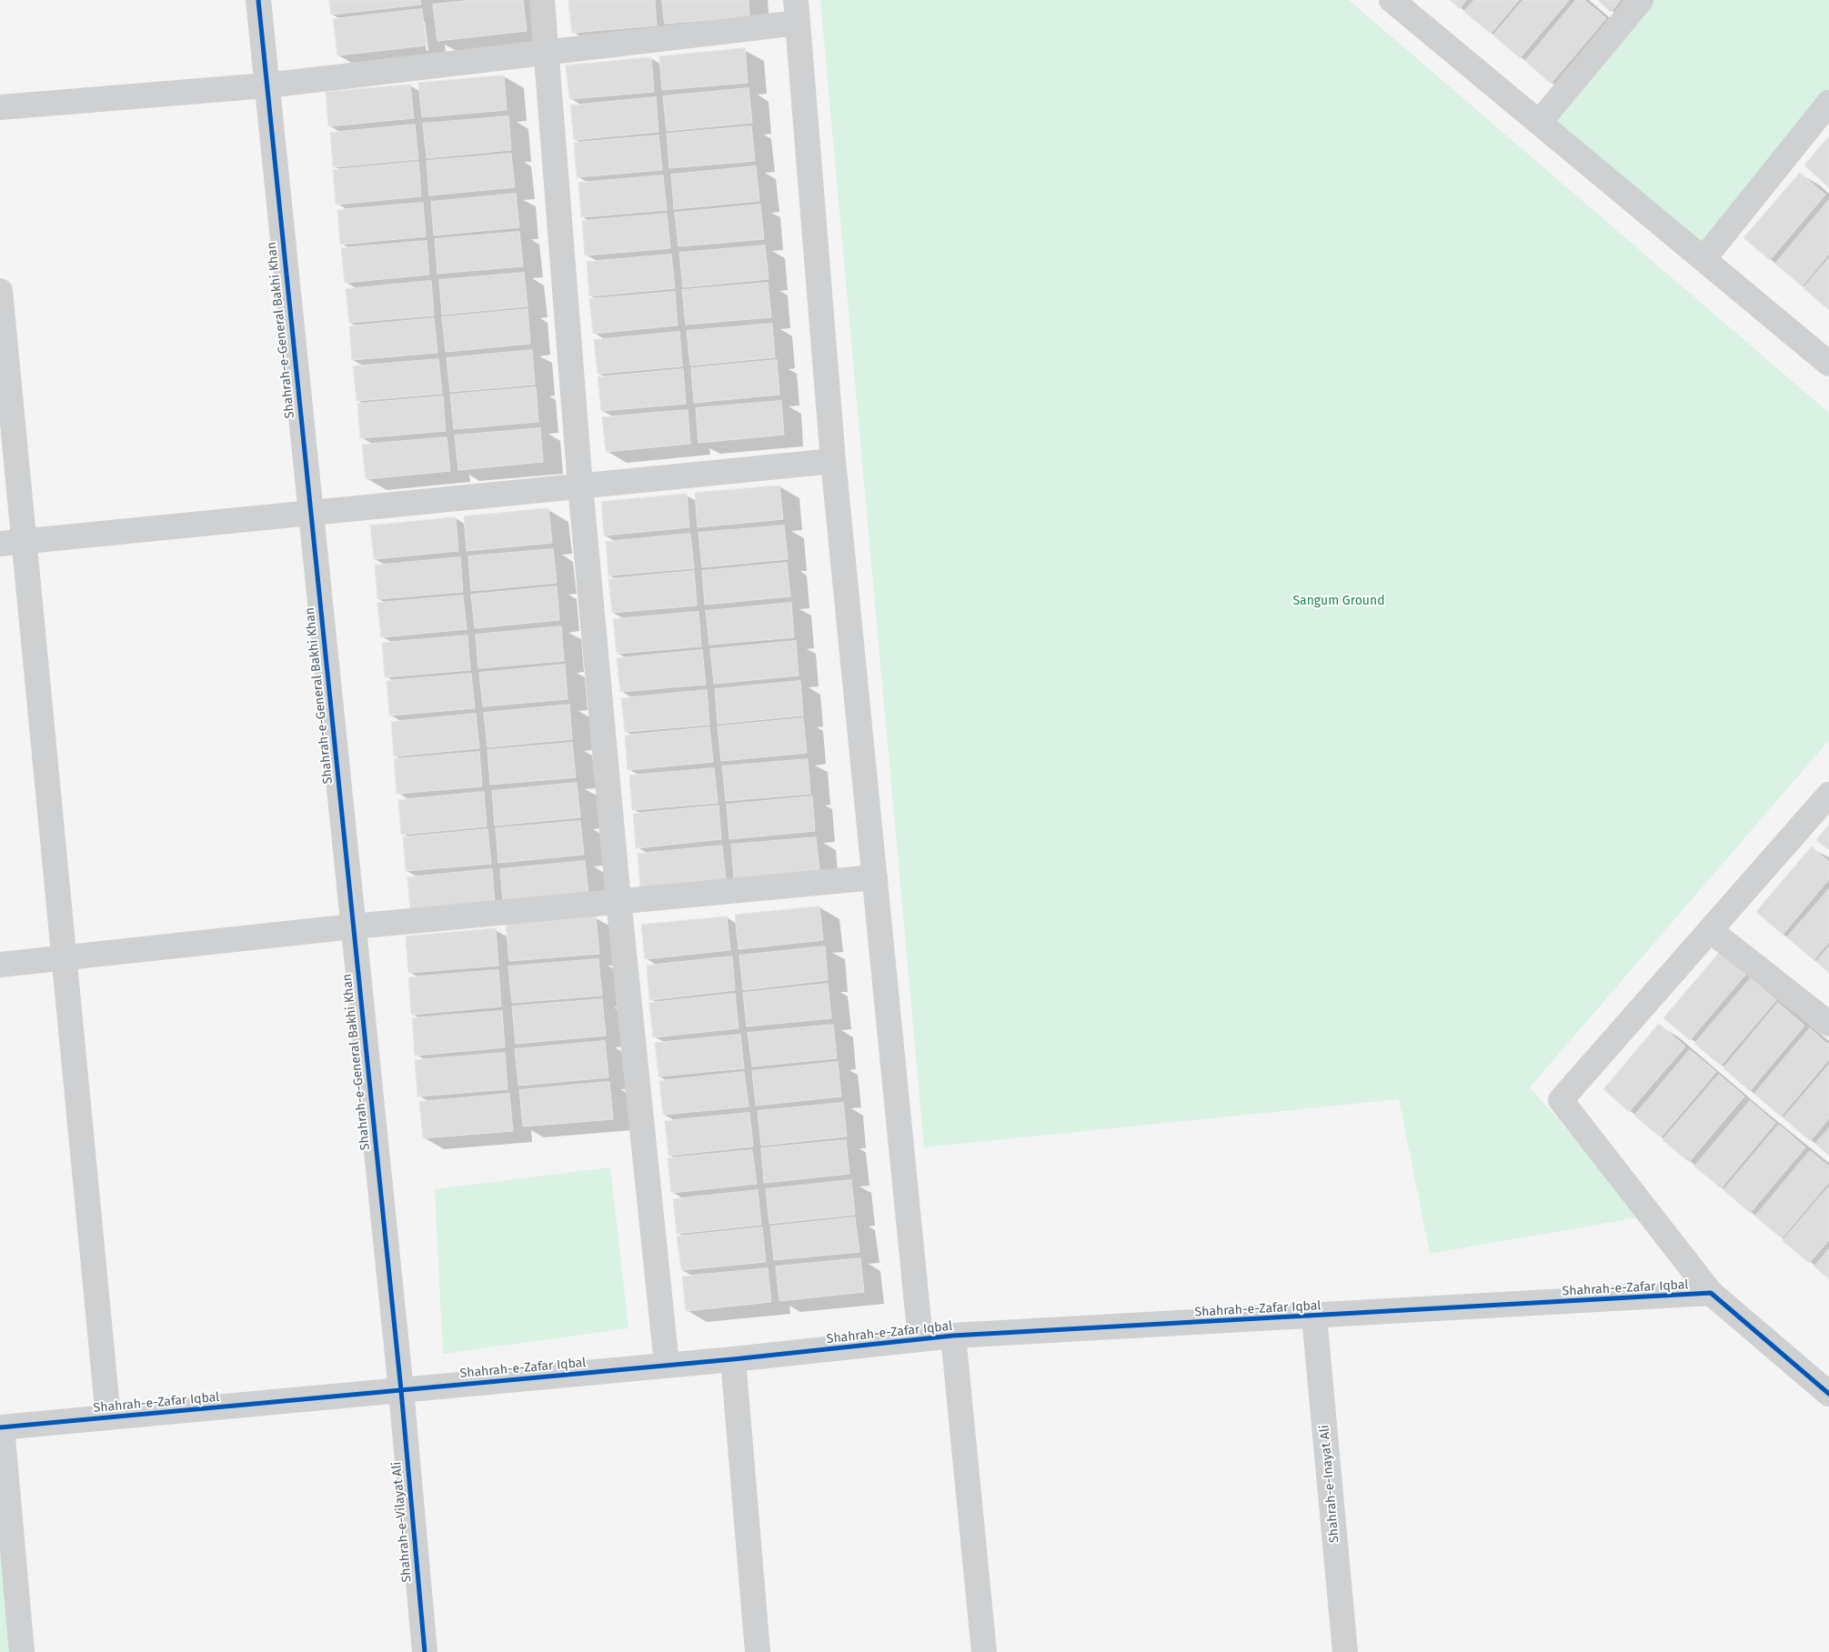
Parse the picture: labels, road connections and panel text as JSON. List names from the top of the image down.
{
  "streets": {
    "street": [
      "Shahrah-e-General Bakhi Khan",
      "Shahrah-e-Zafar Iqbal",
      "Shahrah-e-Inayat Ali",
      "Shahrah-e-Vilayat Ali"
    ]
  },
  "crossings": [
    ["Shahrah-e-General Bakhi Khan", "Shahrah-e-Zafar Iqbal"],
    ["Shahrah-e-General Bakhi Khan", "Shahrah-e-Vilayat Ali"],
    ["Shahrah-e-Zafar Iqbal", "Shahrah-e-Inayat Ali"],
    ["Shahrah-e-Zafar Iqbal", "Shahrah-e-Vilayat Ali"]
  ],
  "parks": ["Sangum Ground"]
}
